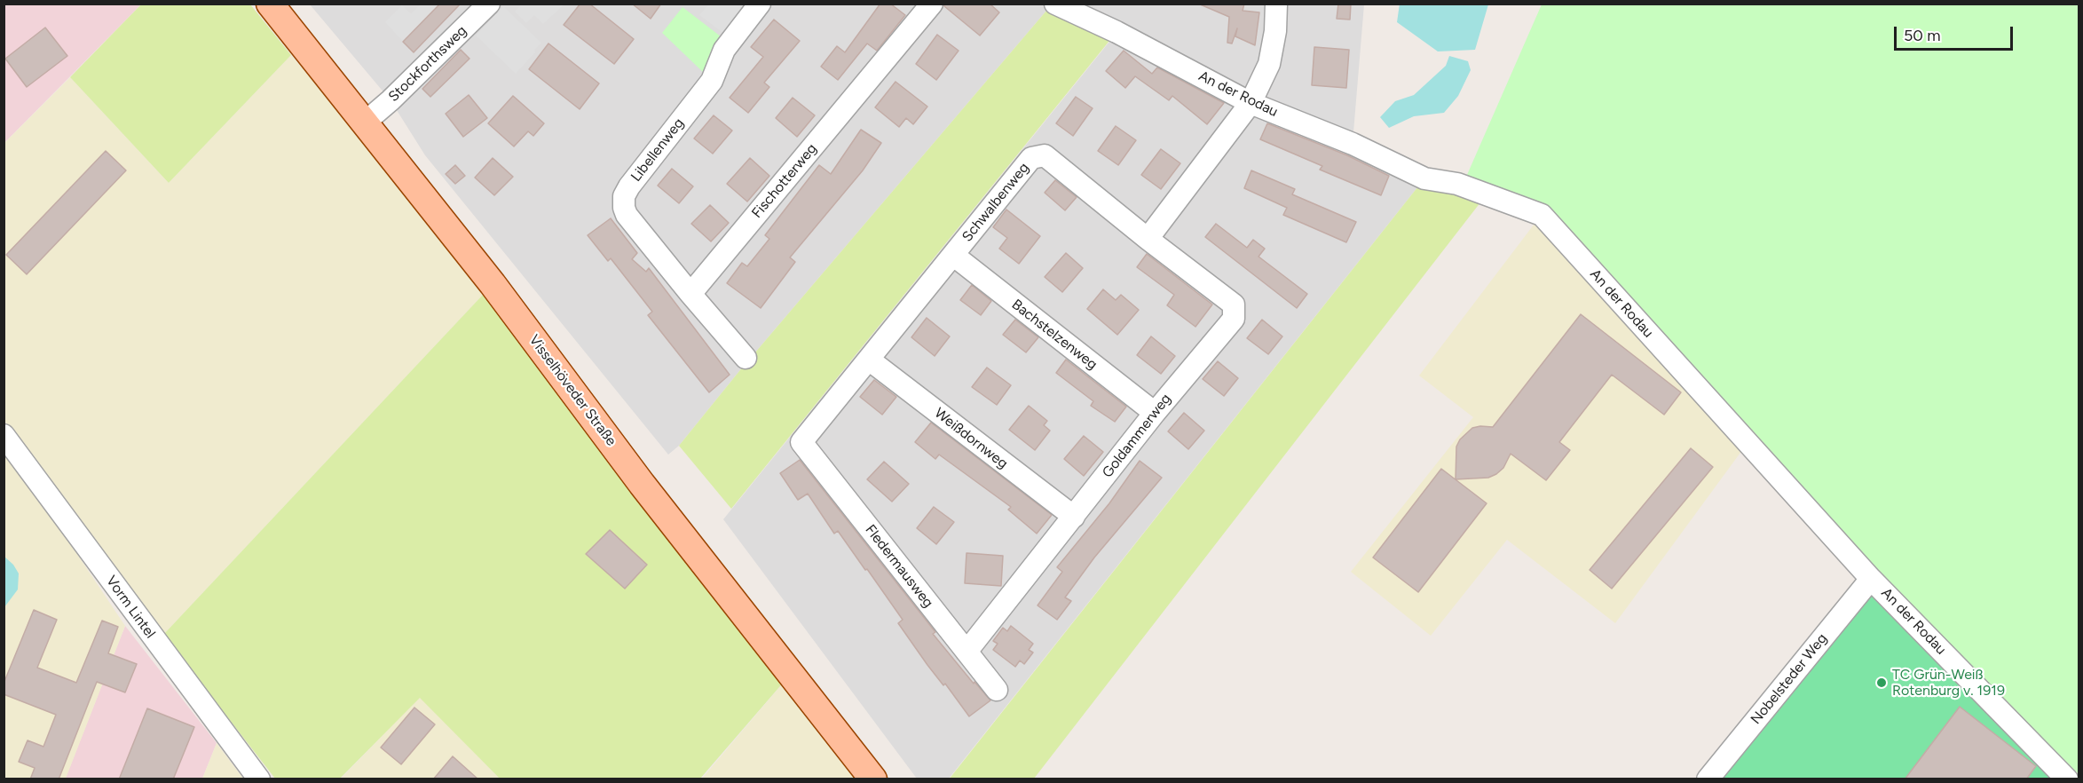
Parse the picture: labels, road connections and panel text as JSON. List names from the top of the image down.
{
  "streets": {
    "main road": ["Visselhöveder Straße"],
    "street": [
      "Stockforthsweg",
      "An der Rodau",
      "Libellenweg",
      "Fischotterweg",
      "Schwalbenweg",
      "Bachstelzenweg",
      "Goldammerweg",
      "Weißdornweg",
      "Fledermausweg",
      "Vorm Lintel",
      "Nobelsteder Weg"
    ]
  },
  "crossings": [
    ["Stockforthsweg", "Visselhöveder Straße"],
    ["An der Rodau", "Nobelsteder Weg"],
    ["Libellenweg", "Fischotterweg"],
    ["Schwalbenweg", "Bachstelzenweg"],
    ["Schwalbenweg", "Goldammerweg"],
    ["Schwalbenweg", "Weißdornweg"],
    ["Schwalbenweg", "Fledermausweg"],
    ["Bachstelzenweg", "Goldammerweg"],
    ["Goldammerweg", "Weißdornweg"],
    ["Goldammerweg", "Fledermausweg"]
  ],
  "places": ["TC Grün-Weiß Rotenburg v. 1919"],
  "scale_bar": "50 m"
}
